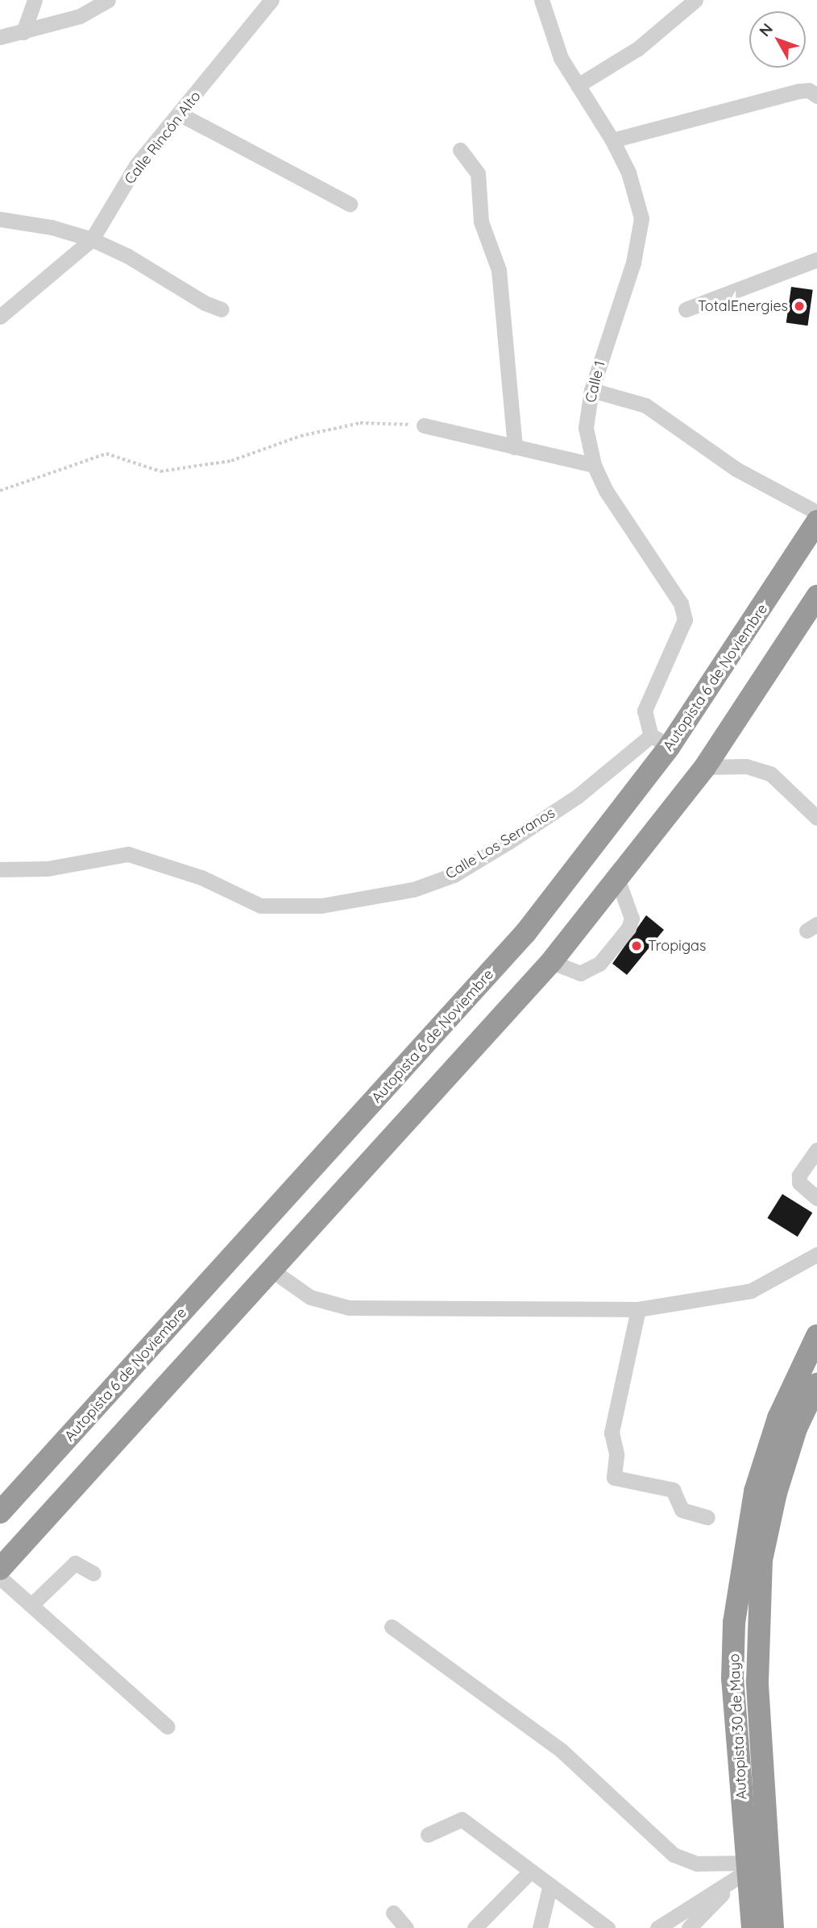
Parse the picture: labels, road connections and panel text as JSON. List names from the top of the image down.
{
  "streets": {
    "highway": ["Autopista 6 de Noviembre", "Autopista 30 de Mayo"],
    "street": ["Calle Rincón Alto", "Calle 1", "Calle Los Serranos"]
  },
  "crossings": [
    ["Calle 1", "Autopista 6 de Noviembre"],
    ["Calle 1", "Calle Los Serranos"],
    ["Autopista 6 de Noviembre", "Calle Los Serranos"]
  ],
  "places": ["TotalEnergies", "Tropigas"],
  "north": "top left"
}
